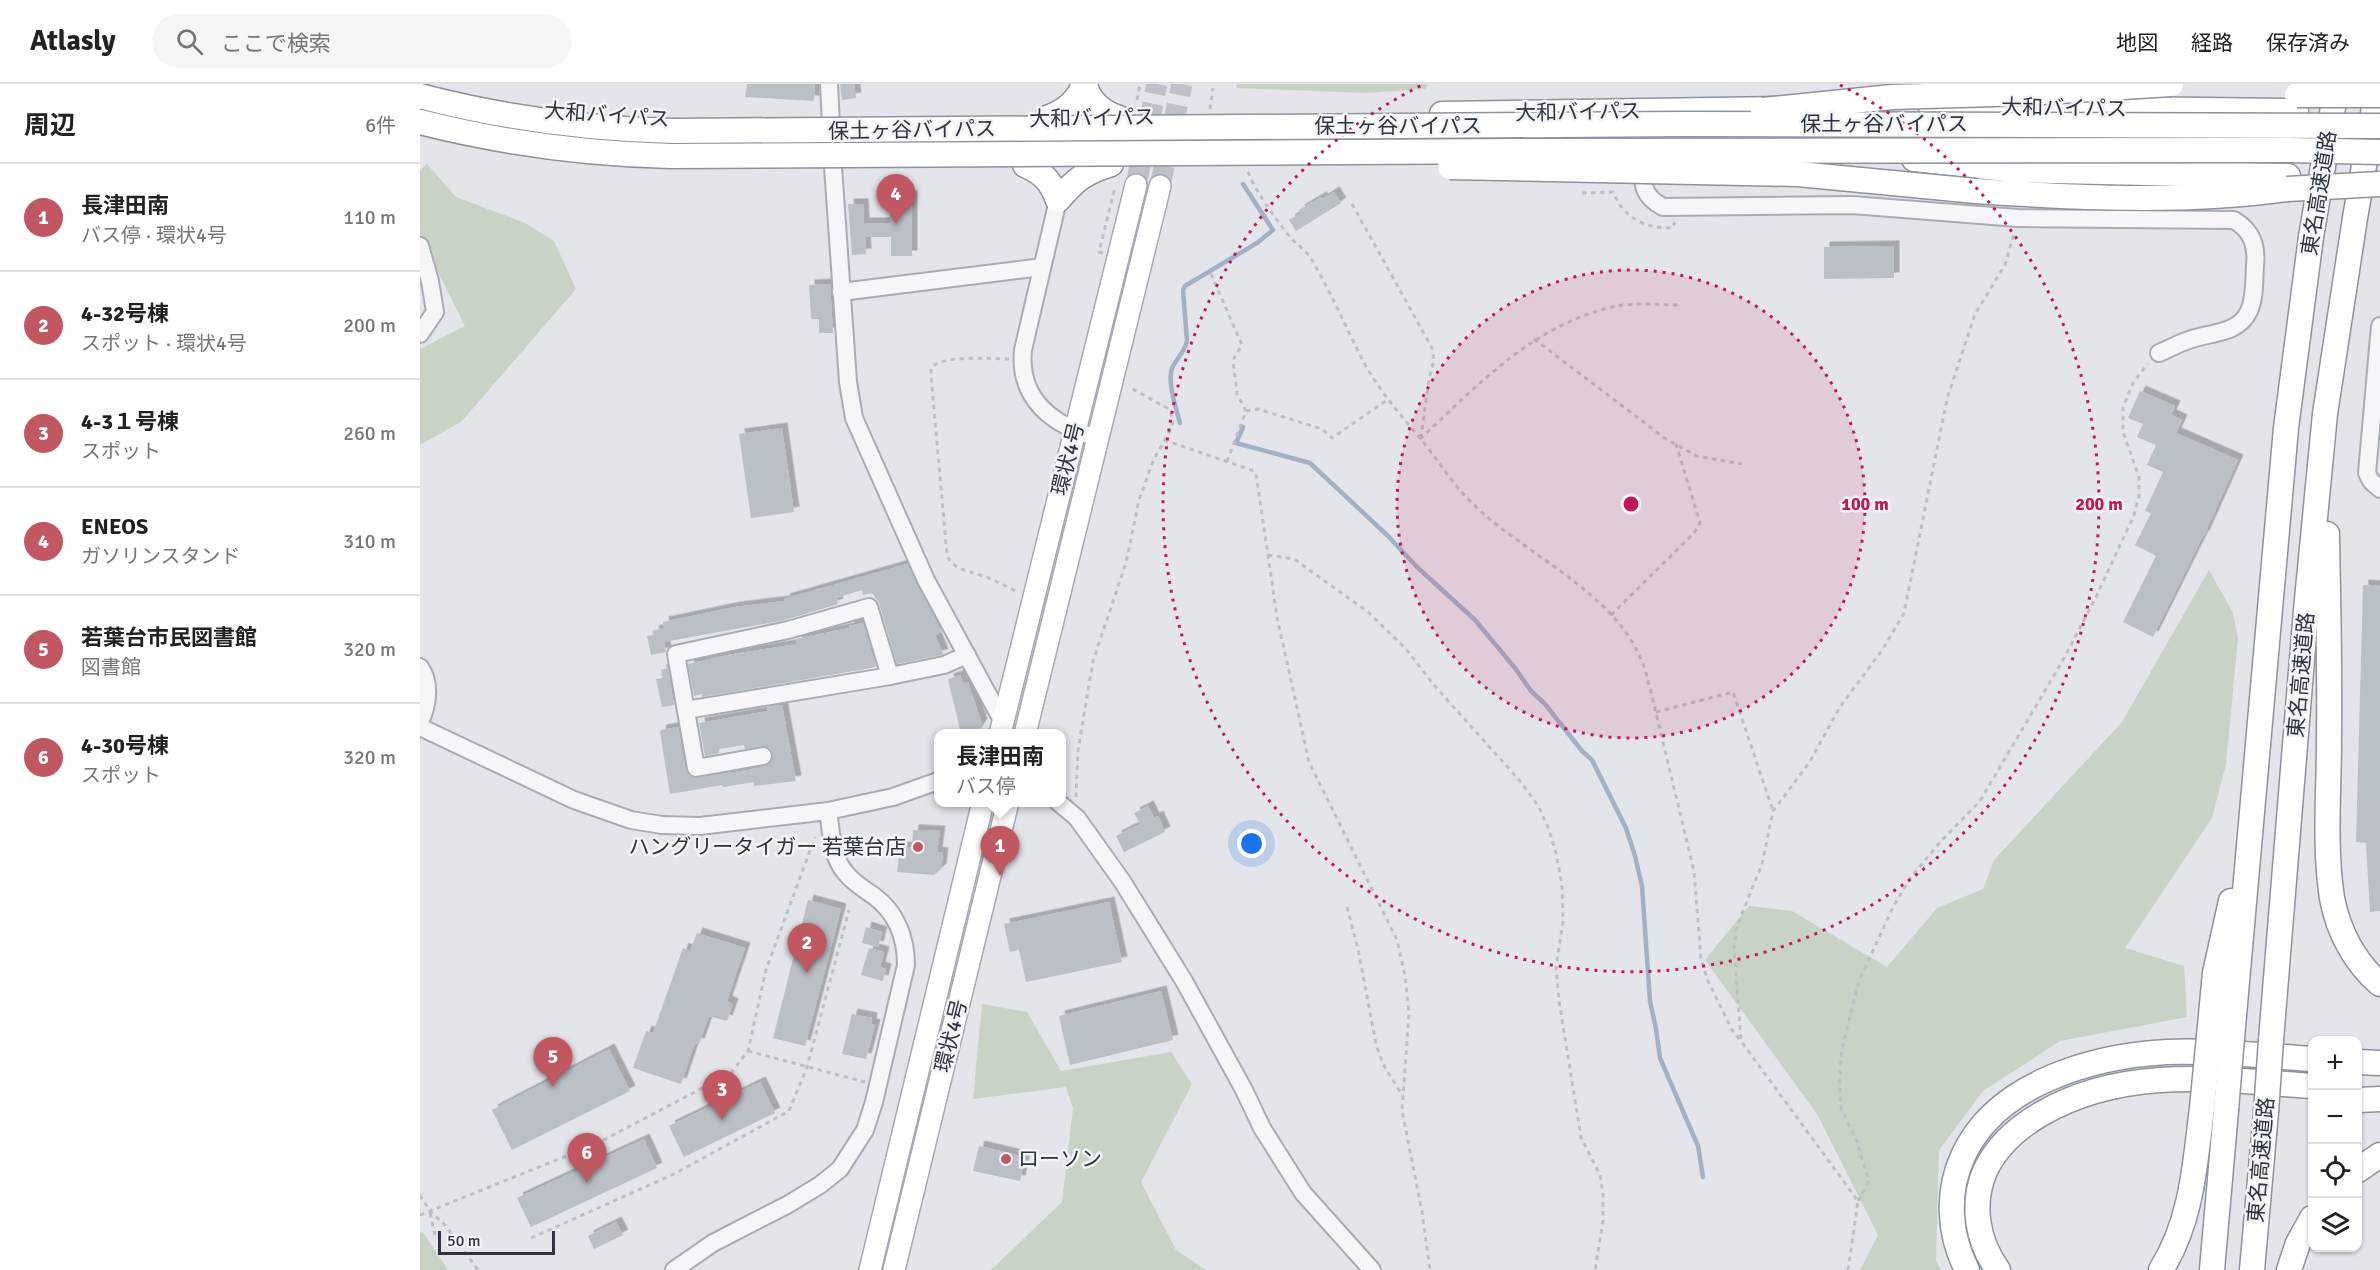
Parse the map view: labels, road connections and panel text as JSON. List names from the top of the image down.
{
  "streets": {
    "highway": ["大和バイパス", "保土ヶ谷バイパス", "東名高速道路"],
    "main road": ["環状4号"]
  },
  "places": ["ハングリータイガー 若葉台店", "ローソン"],
  "scale_bar": "50 m",
  "page": {
    "header": "Atlasly",
    "search": "ここで検索",
    "nav": ["地図", "経路", "保存済み"],
    "heading": ["周辺", "6件"],
    "list": [
      {
        "mark": "1",
        "name": "長津田南",
        "note": "バス停 · 環状4号",
        "value": "110 m"
      },
      {
        "mark": "2",
        "name": "4-32号棟",
        "note": "スポット · 環状4号",
        "value": "200 m"
      },
      {
        "mark": "3",
        "name": "4-3１号棟",
        "note": "スポット",
        "value": "260 m"
      },
      {
        "mark": "4",
        "name": "ENEOS",
        "note": "ガソリンスタンド",
        "value": "310 m"
      },
      {
        "mark": "5",
        "name": "若葉台市民図書館",
        "note": "図書館",
        "value": "320 m"
      },
      {
        "mark": "6",
        "name": "4-30号棟",
        "note": "スポット",
        "value": "320 m"
      }
    ],
    "pins": [
      "4",
      "1",
      "2",
      "5",
      "3",
      "6"
    ],
    "popup": ["長津田南", "バス停"],
    "map_buttons": ["+", "−"],
    "scale": "50 m"
  },
  "rings": ["100 m", "200 m"]
}
